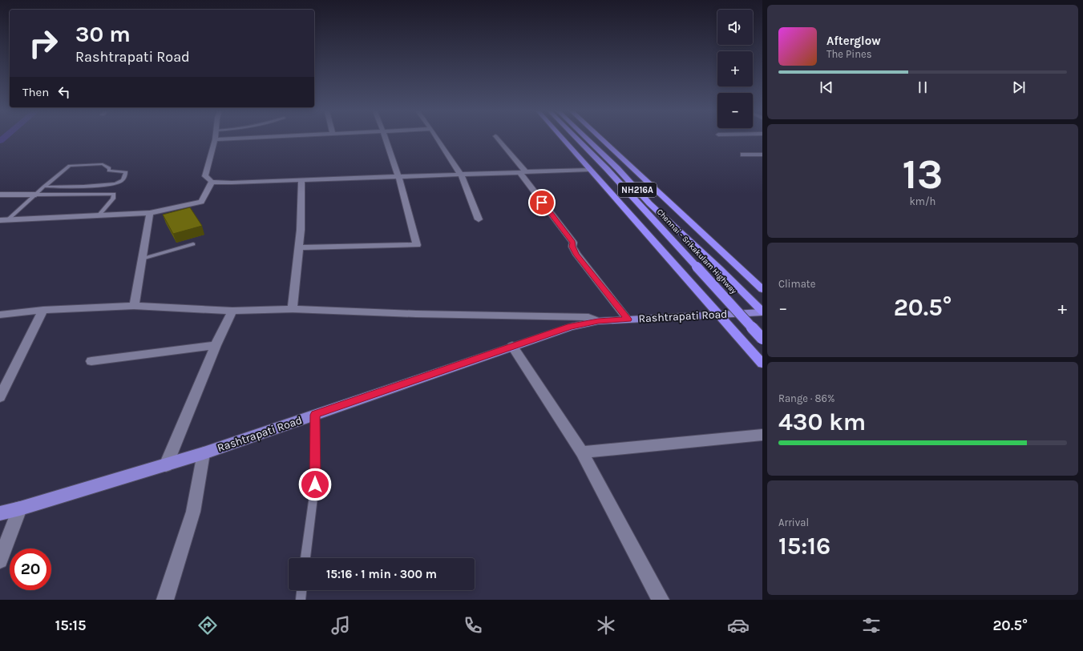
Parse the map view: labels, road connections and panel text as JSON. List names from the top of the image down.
{
  "streets": {
    "highway": ["NH216A", "Chennai - Srikakulam Highway"],
    "main road": ["Rashtrapati Road"]
  },
  "crossings": [
    ["NH216A", "Rashtrapati Road"]
  ],
  "page": {
    "map_buttons": ["+", "−"],
    "turn": ["30 m", "Rashtrapati Road"],
    "song": ["Afterglow", "The Pines"],
    "then": "Then",
    "tile": [
      ["13", "km/h"],
      "Climate",
      ["Range · 86%", "430 km"],
      ["Arrival", "15:16"]
    ],
    "heat": ["−", "20.5°", "+"],
    "limit": "20",
    "trip": "15:16 · 1 min · 300 m",
    "tabs": ["15:15", "20.5°"]
  }
}
